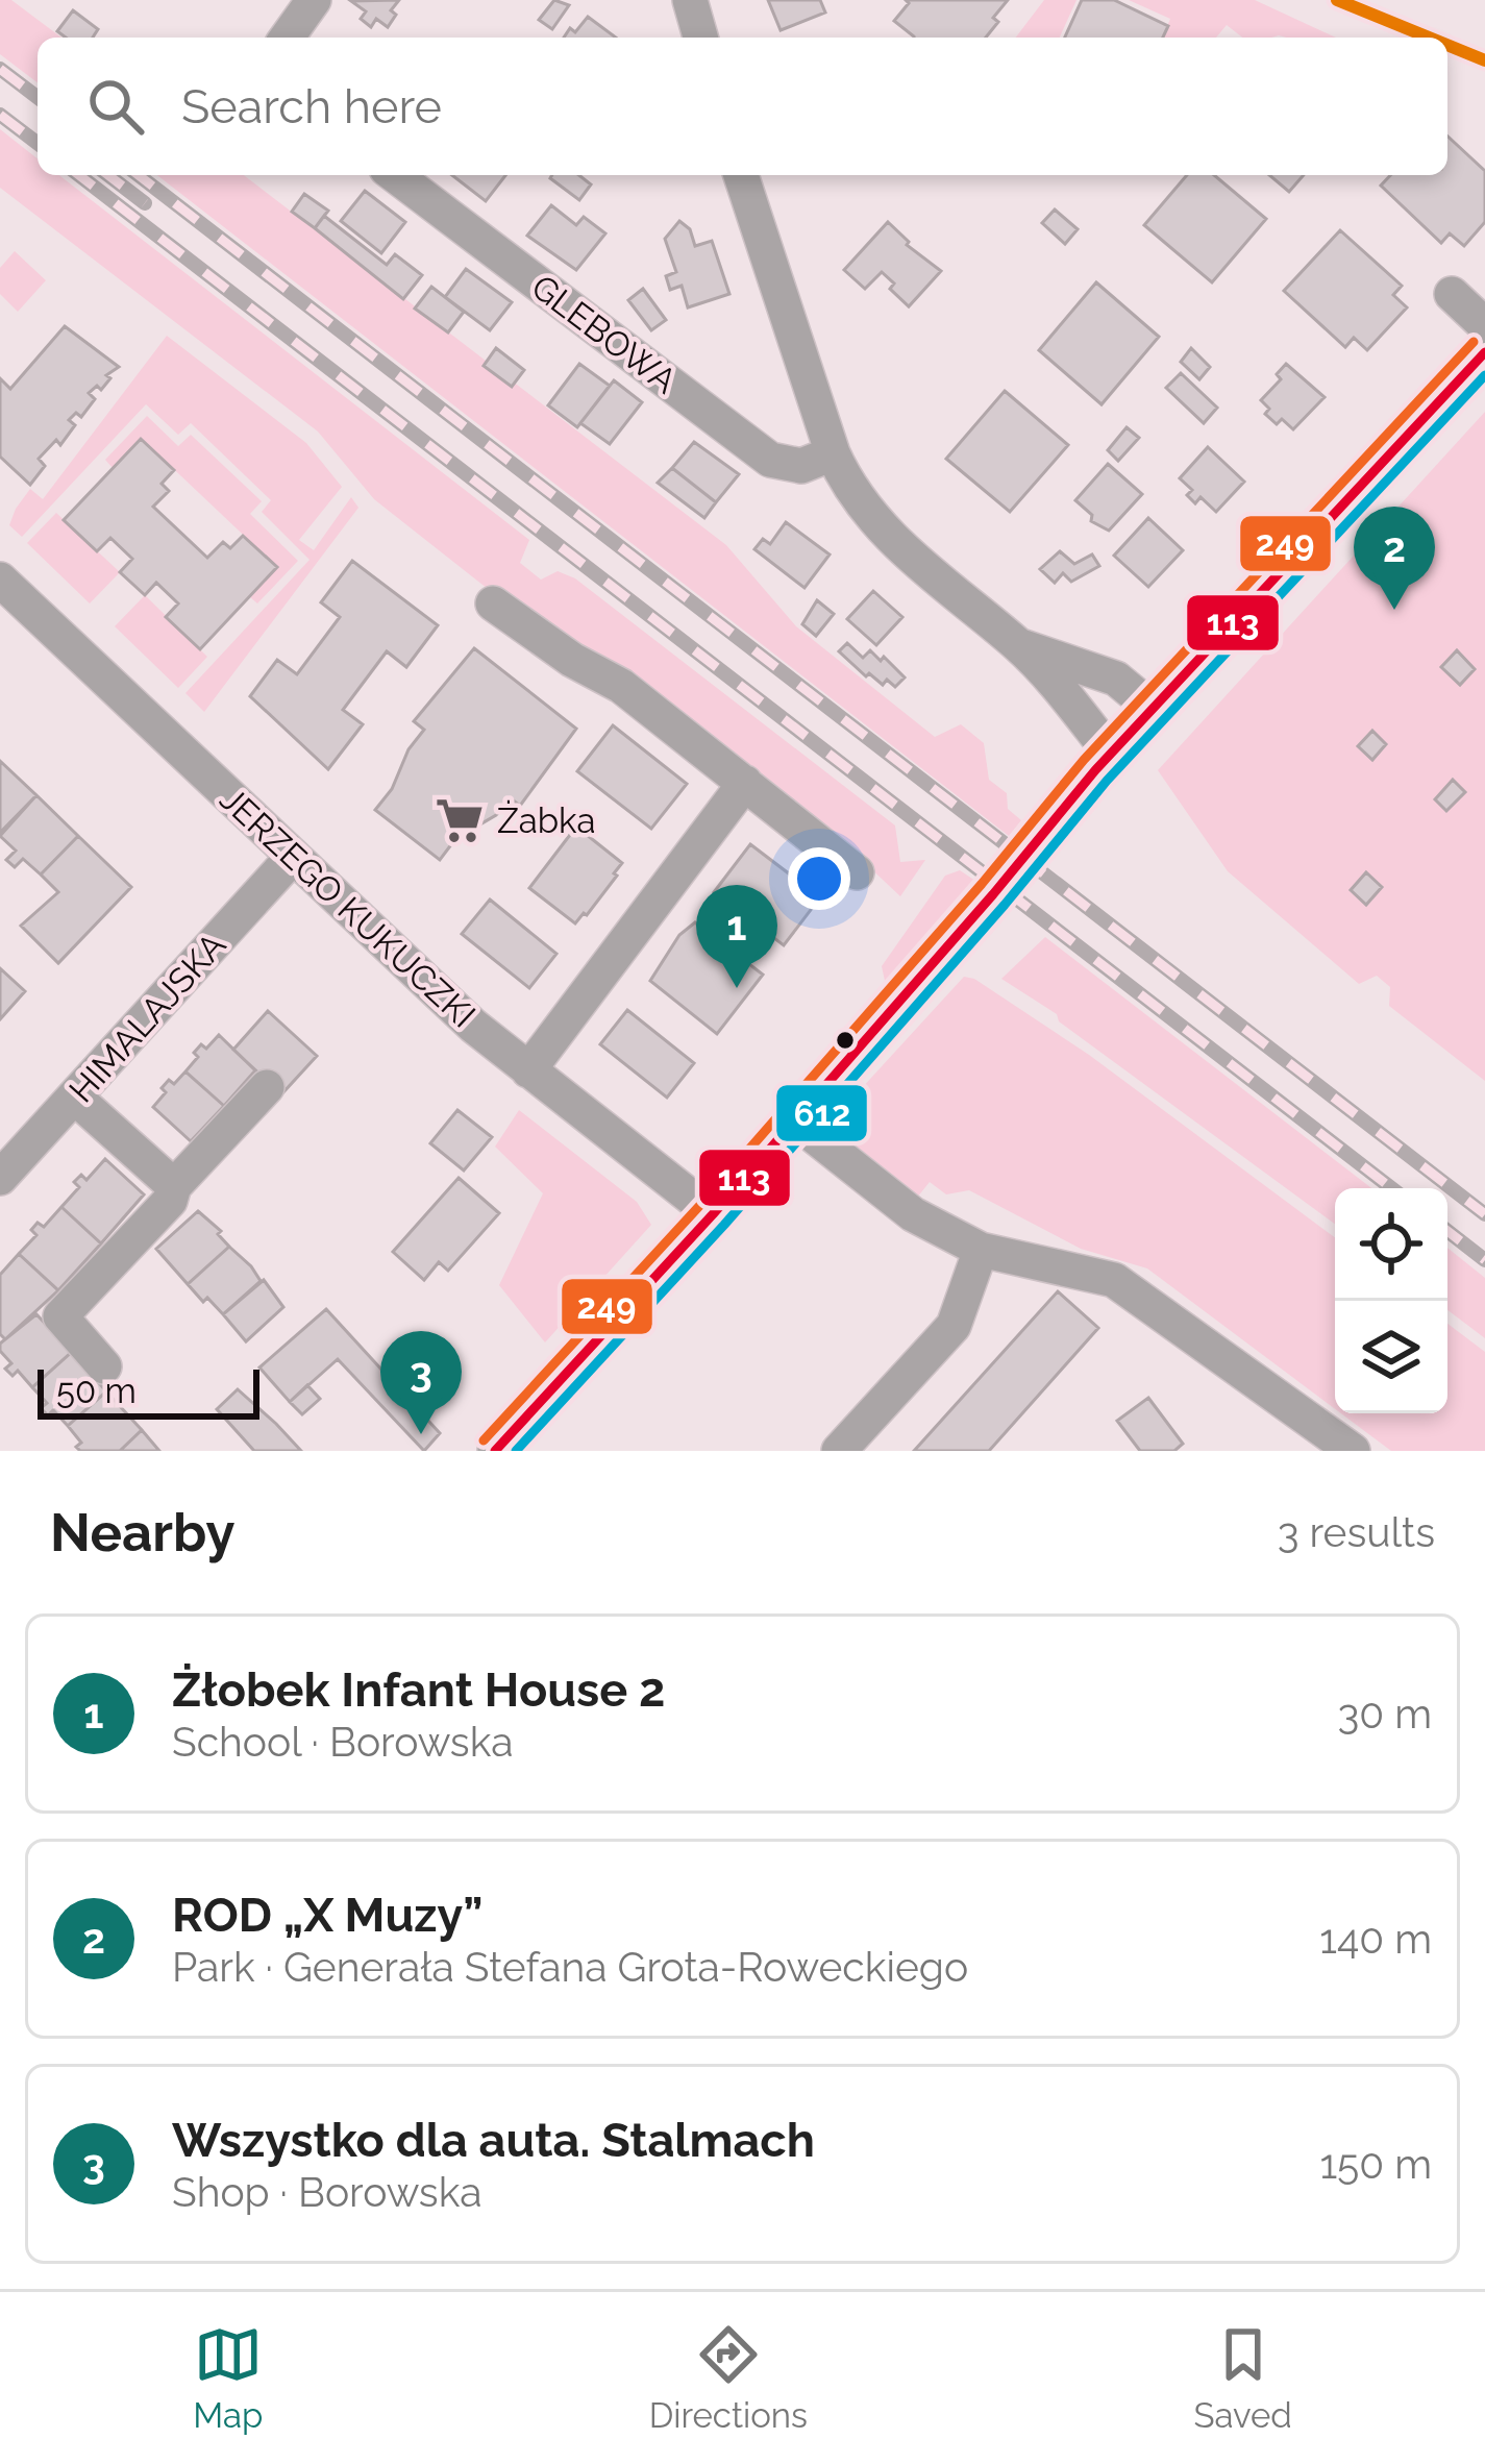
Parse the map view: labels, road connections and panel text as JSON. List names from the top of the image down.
{
  "streets": {
    "street": ["GLEBOWA", "JERZEGO KUKUCZKI", "HIMALAJSKA"]
  },
  "crossings": [
    ["JERZEGO KUKUCZKI", "HIMALAJSKA"]
  ],
  "places": {
    "supermarket": ["Żabka"]
  },
  "lines": ["transit line 249", "transit line 113", "transit line 612"],
  "scale_bar": "50 m",
  "page": {
    "search": "Search here",
    "pins": ["2", "1", "3"],
    "scale": "50 m",
    "heading": ["Nearby", "3 results"],
    "list": [
      {
        "mark": "1",
        "name": "Żłobek Infant House 2",
        "note": "School · Borowska",
        "value": "30 m"
      },
      {
        "mark": "2",
        "name": "ROD „X Muzy”",
        "note": "Park · Generała Stefana Grota-Roweckiego",
        "value": "140 m"
      },
      {
        "mark": "3",
        "name": "Wszystko dla auta. Stalmach",
        "note": "Shop · Borowska",
        "value": "150 m"
      }
    ],
    "nav": ["Map", "Directions", "Saved"]
  }
}
